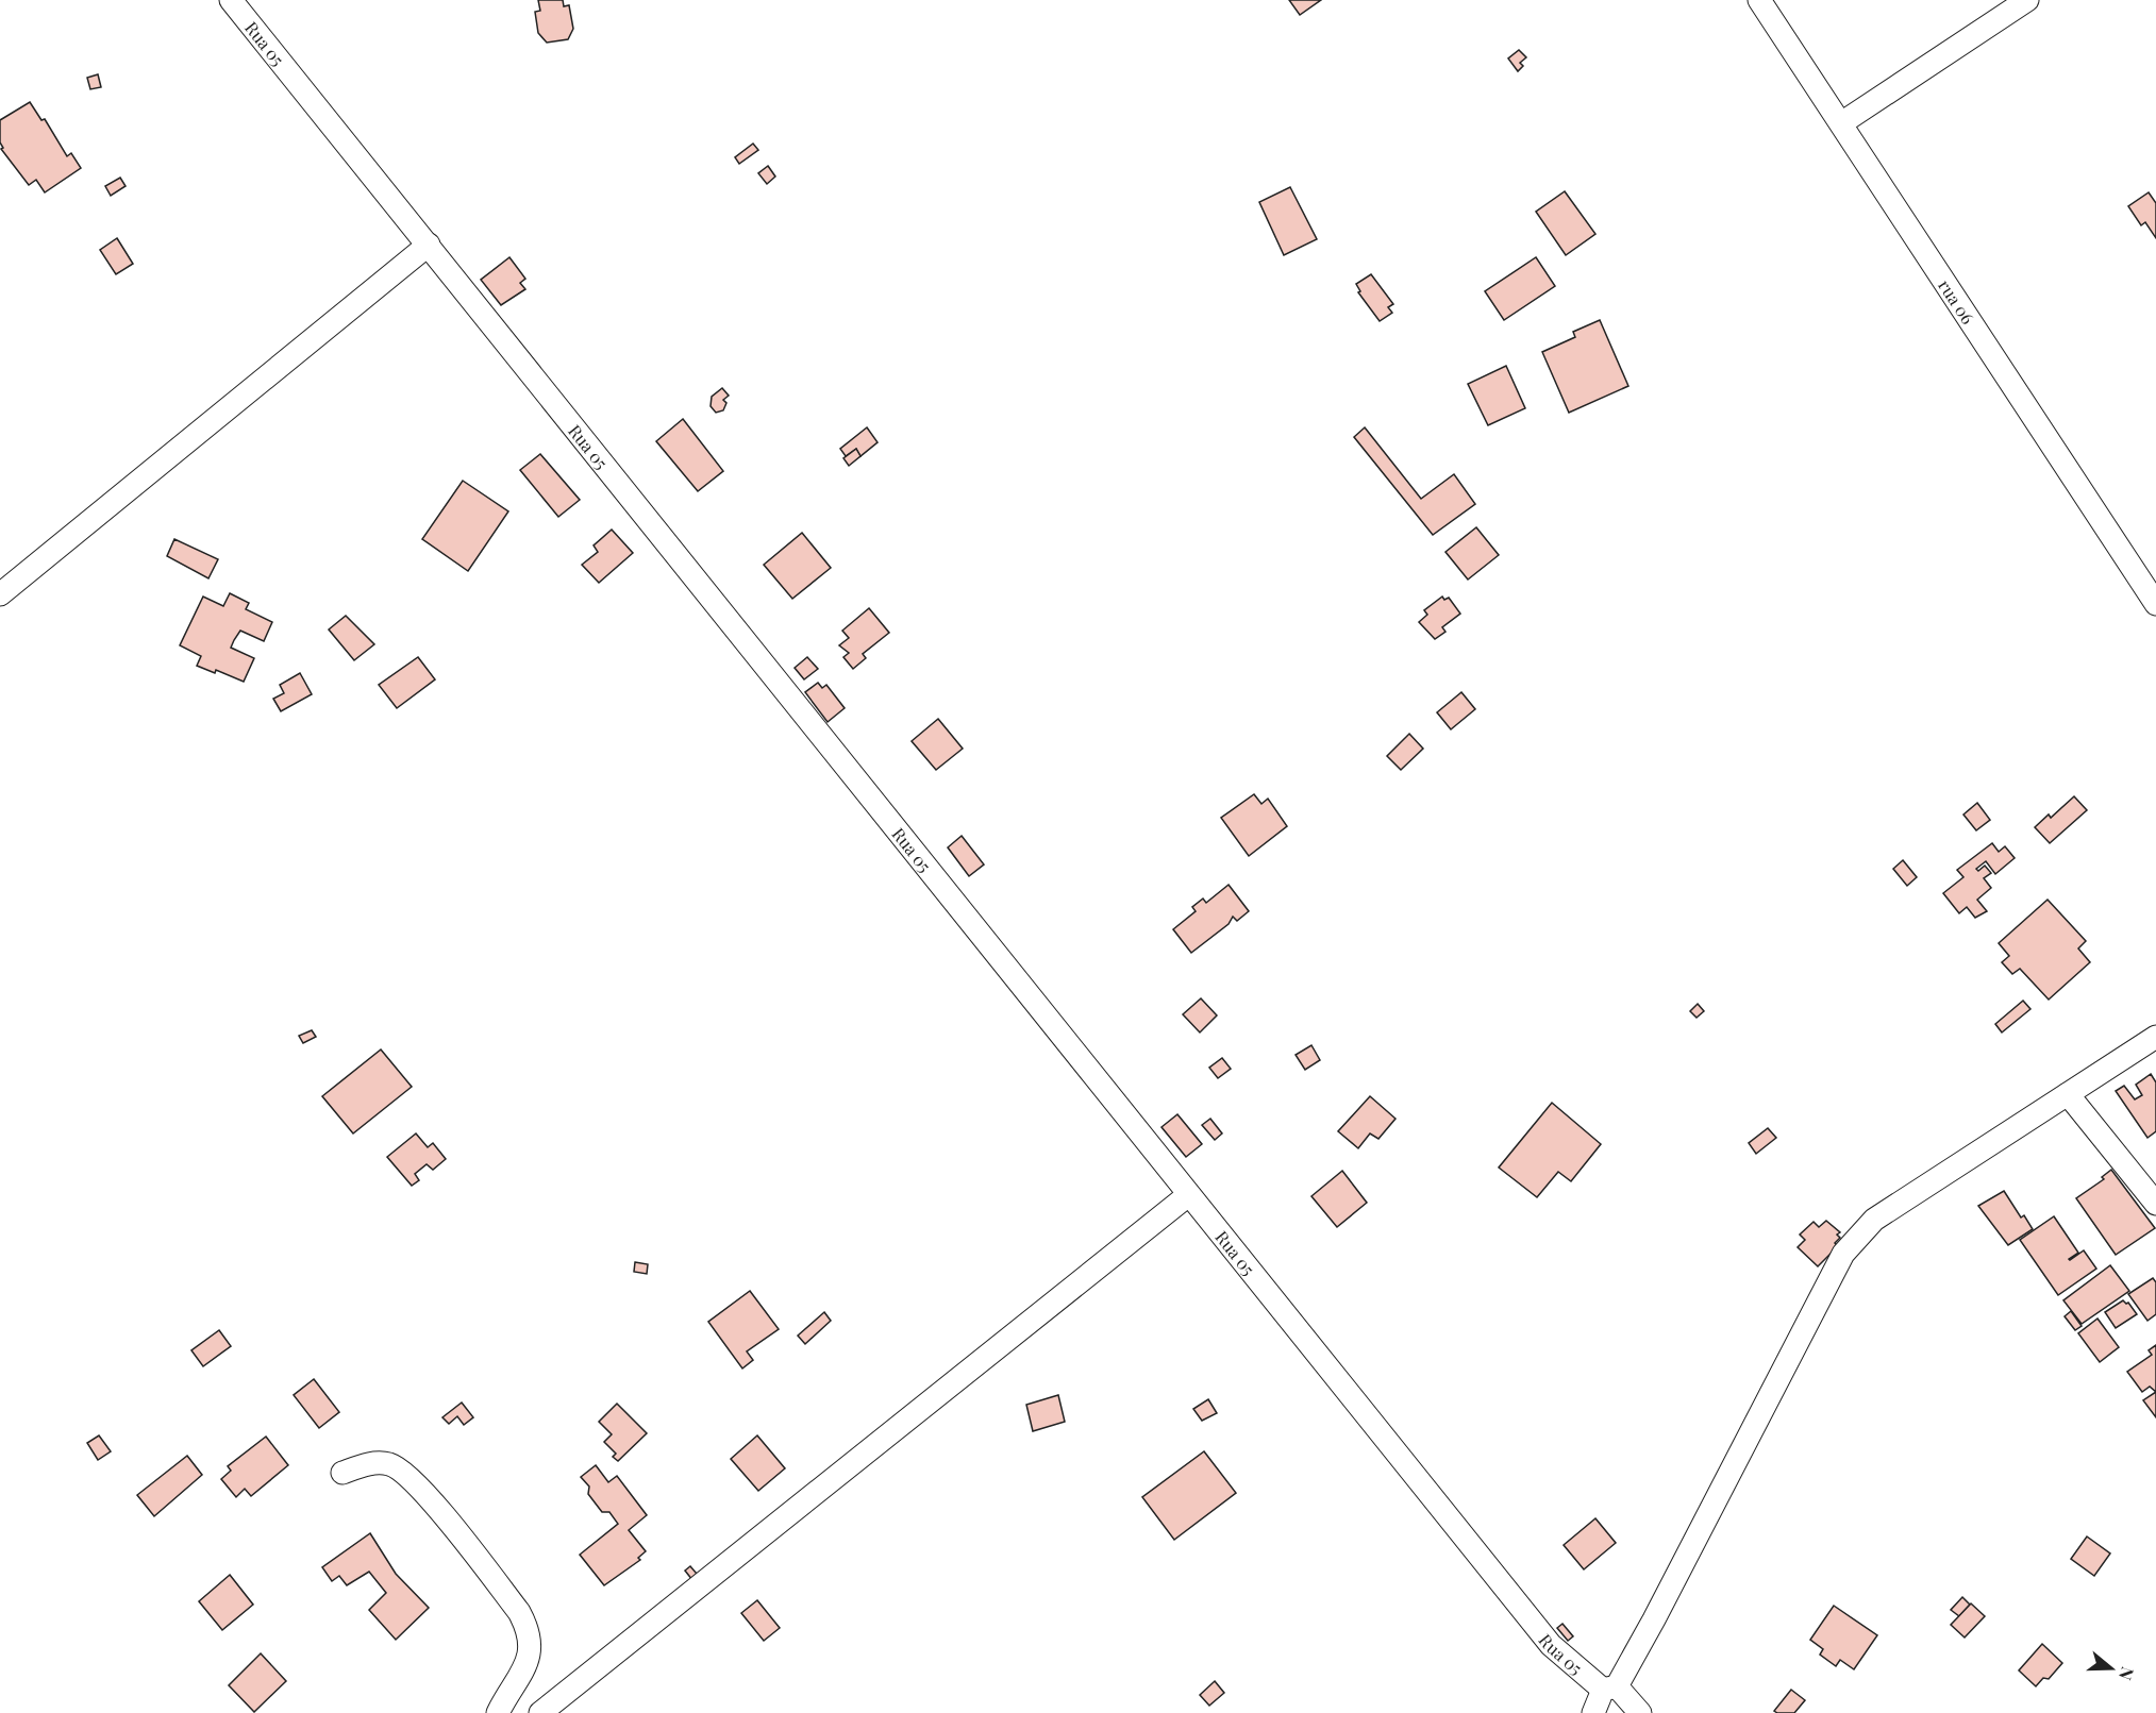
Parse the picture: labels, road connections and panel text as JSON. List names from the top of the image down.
{
  "streets": {
    "street": ["Rua 05", "rua 06"]
  },
  "north": "right"
}
